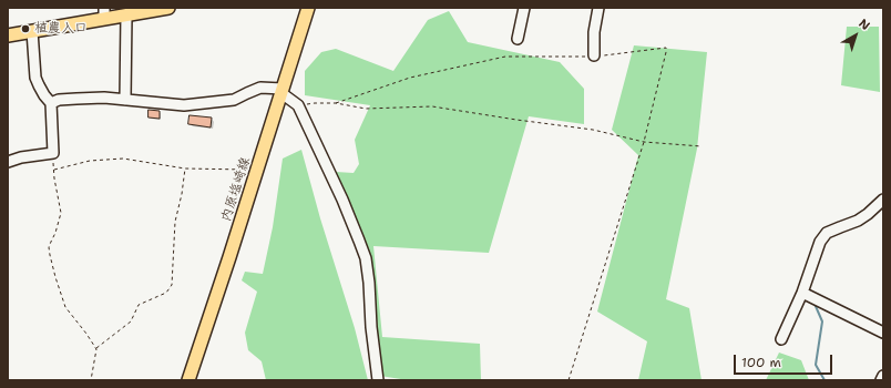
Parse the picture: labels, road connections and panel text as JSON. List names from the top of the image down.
{
  "streets": {
    "main road": ["内原塩崎線"]
  },
  "places": ["植農入口"],
  "scale_bar": "100 m",
  "north": "top right"
}
